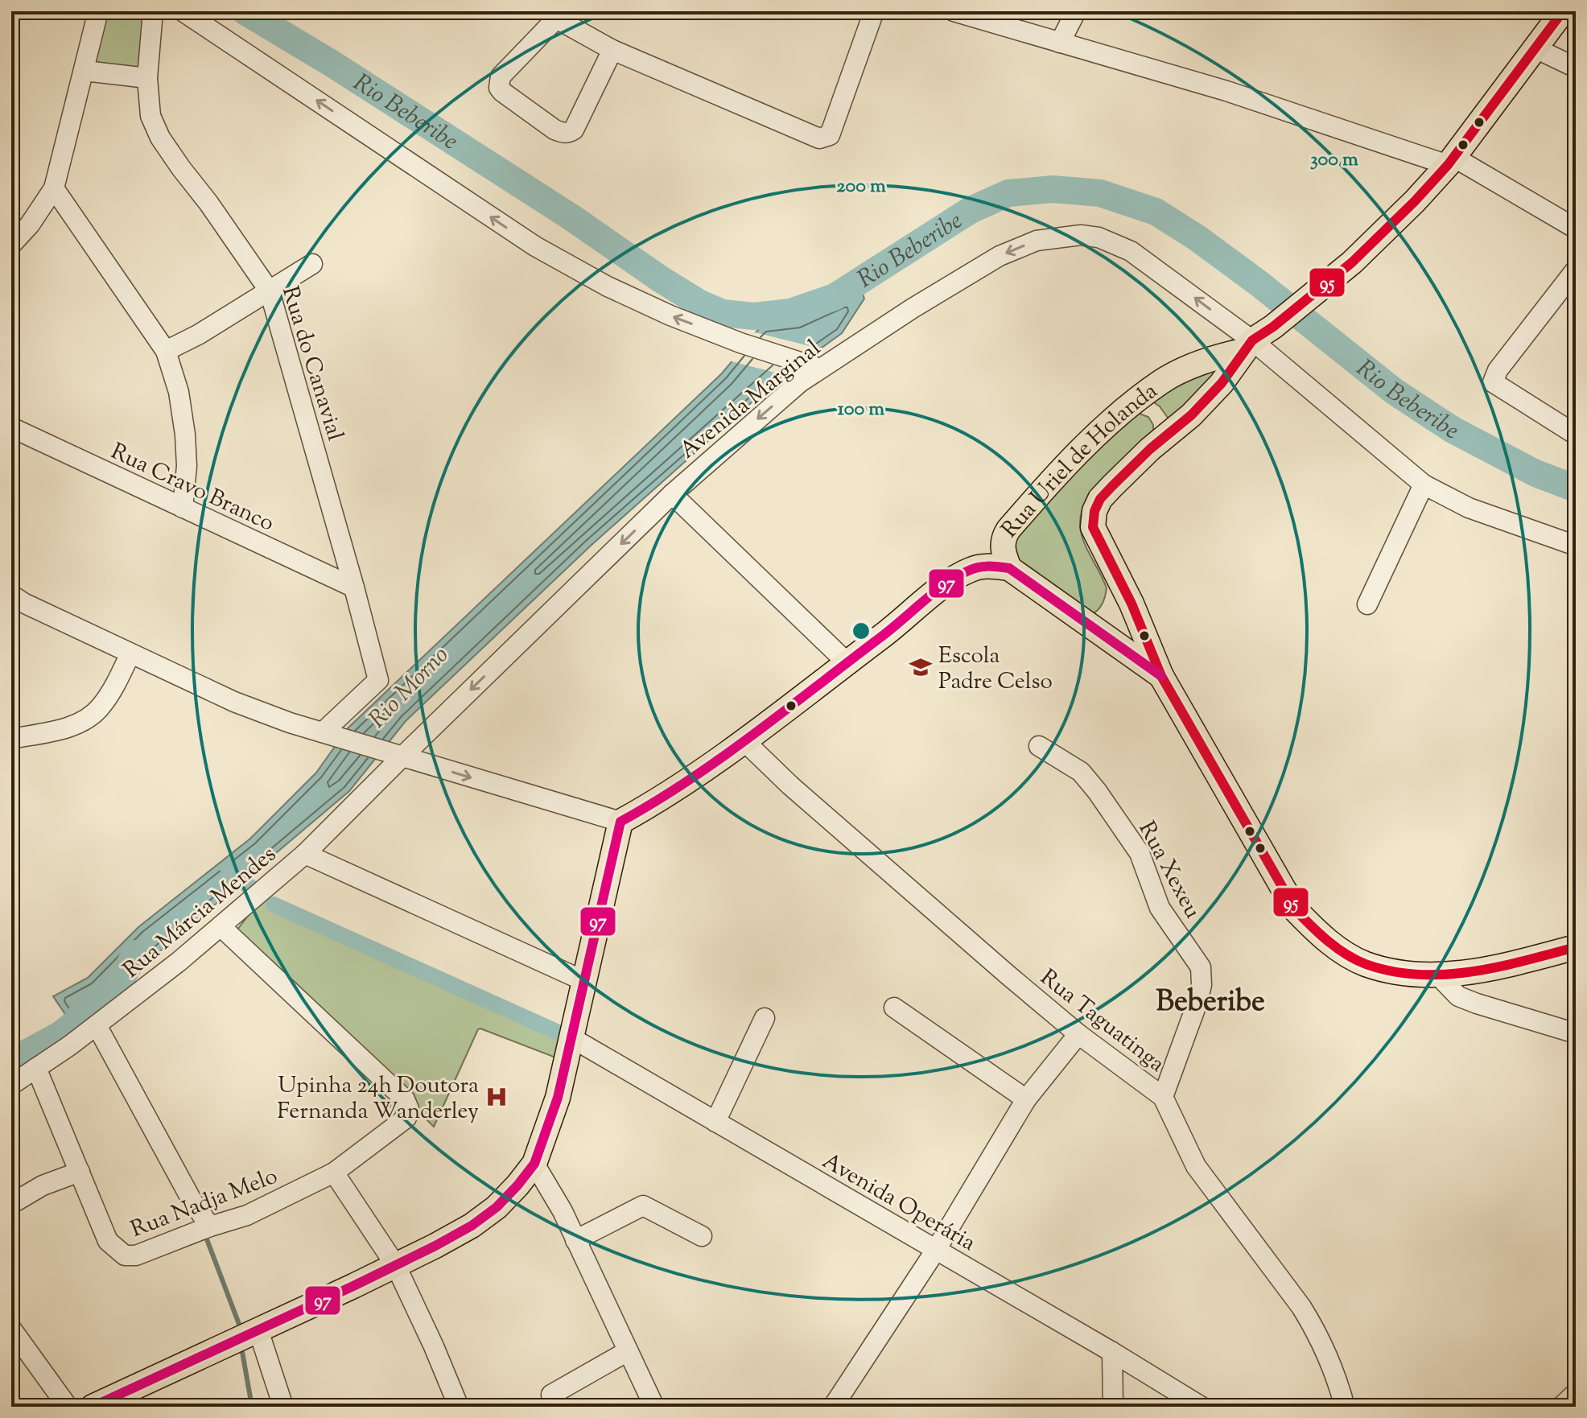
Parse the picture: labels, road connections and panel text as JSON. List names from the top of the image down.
{
  "streets": {
    "main road": ["Rua Uriel de Holanda"],
    "street": [
      "Rua do Canavial",
      "Avenida Marginal",
      "Rua Cravo Branco",
      "Rua Xexeu",
      "Rua Márcia Mendes",
      "Rua Taguatinga",
      "Avenida Operária",
      "Rua Nadja Melo"
    ]
  },
  "crossings": [
    ["Rua do Canavial", "Rua Cravo Branco"],
    ["Avenida Marginal", "Rua Uriel de Holanda"],
    ["Avenida Marginal", "Rua Márcia Mendes"],
    ["Rua Uriel de Holanda", "Rua Taguatinga"],
    ["Rua Xexeu", "Rua Taguatinga"],
    ["Rua Márcia Mendes", "Rua Nadja Melo"]
  ],
  "one_way": ["Avenida Marginal"],
  "districts": ["Beberibe"],
  "water": ["Rio Beberibe", "Rio Morno"],
  "places": {
    "school or university": ["Escola Padre Celso"],
    "hospital": ["Upinha 24h Doutora Fernanda Wanderley"]
  },
  "lines": ["transit line 95", "transit line 97"],
  "rings": ["300 m", "200 m", "100 m"]
}
